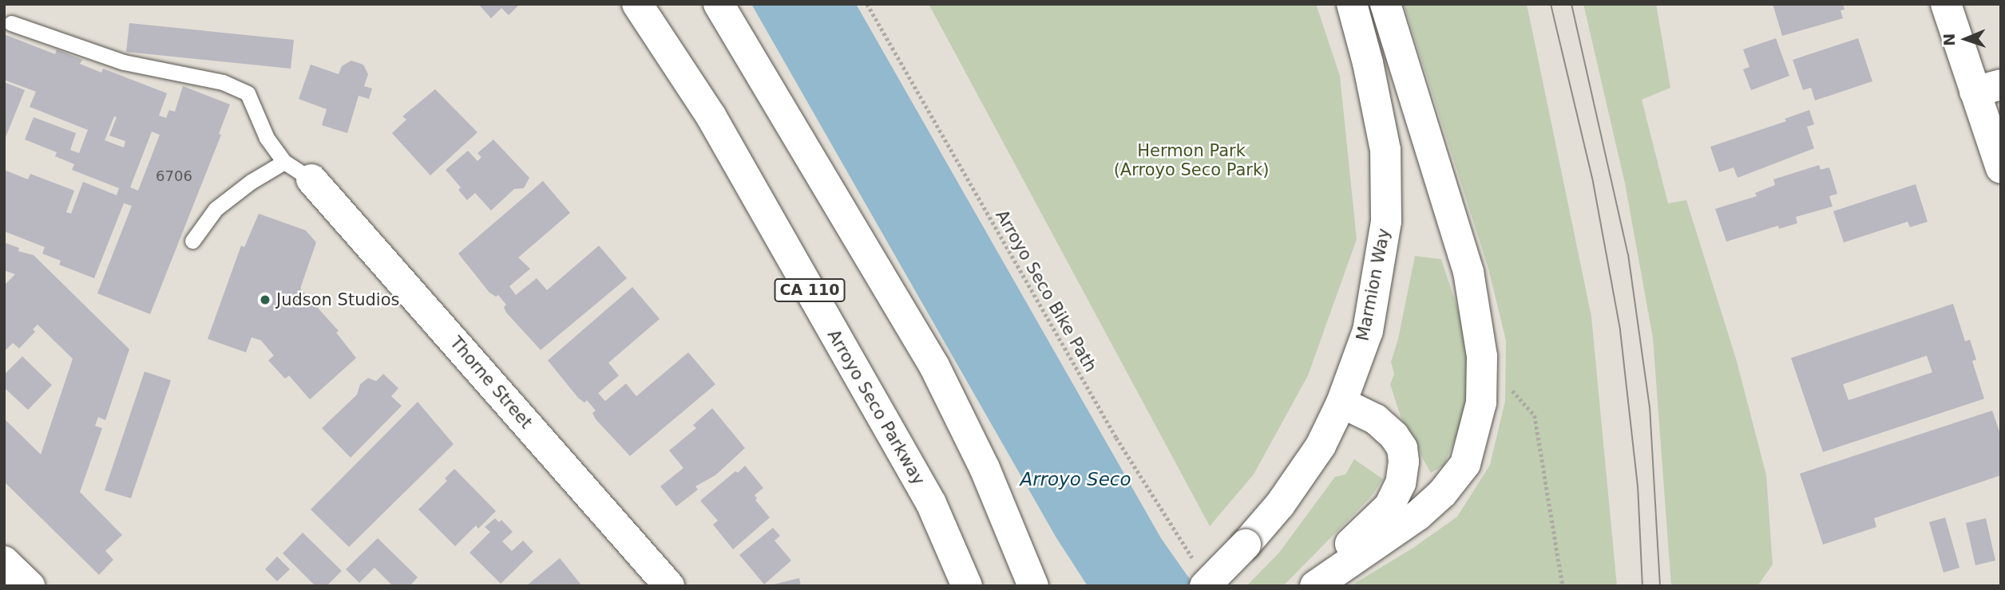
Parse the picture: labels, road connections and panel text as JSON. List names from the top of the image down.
{
  "streets": {
    "main road": [
      "Marmion Way",
      "CA 110",
      "Thorne Street",
      "Arroyo Seco Parkway"
    ],
    "path": ["Arroyo Seco Bike Path"]
  },
  "water": ["Arroyo Seco"],
  "parks": ["Hermon Park (Arroyo Seco Park)"],
  "places": ["Judson Studios"],
  "house_numbers": ["6706"],
  "north": "left"
}
